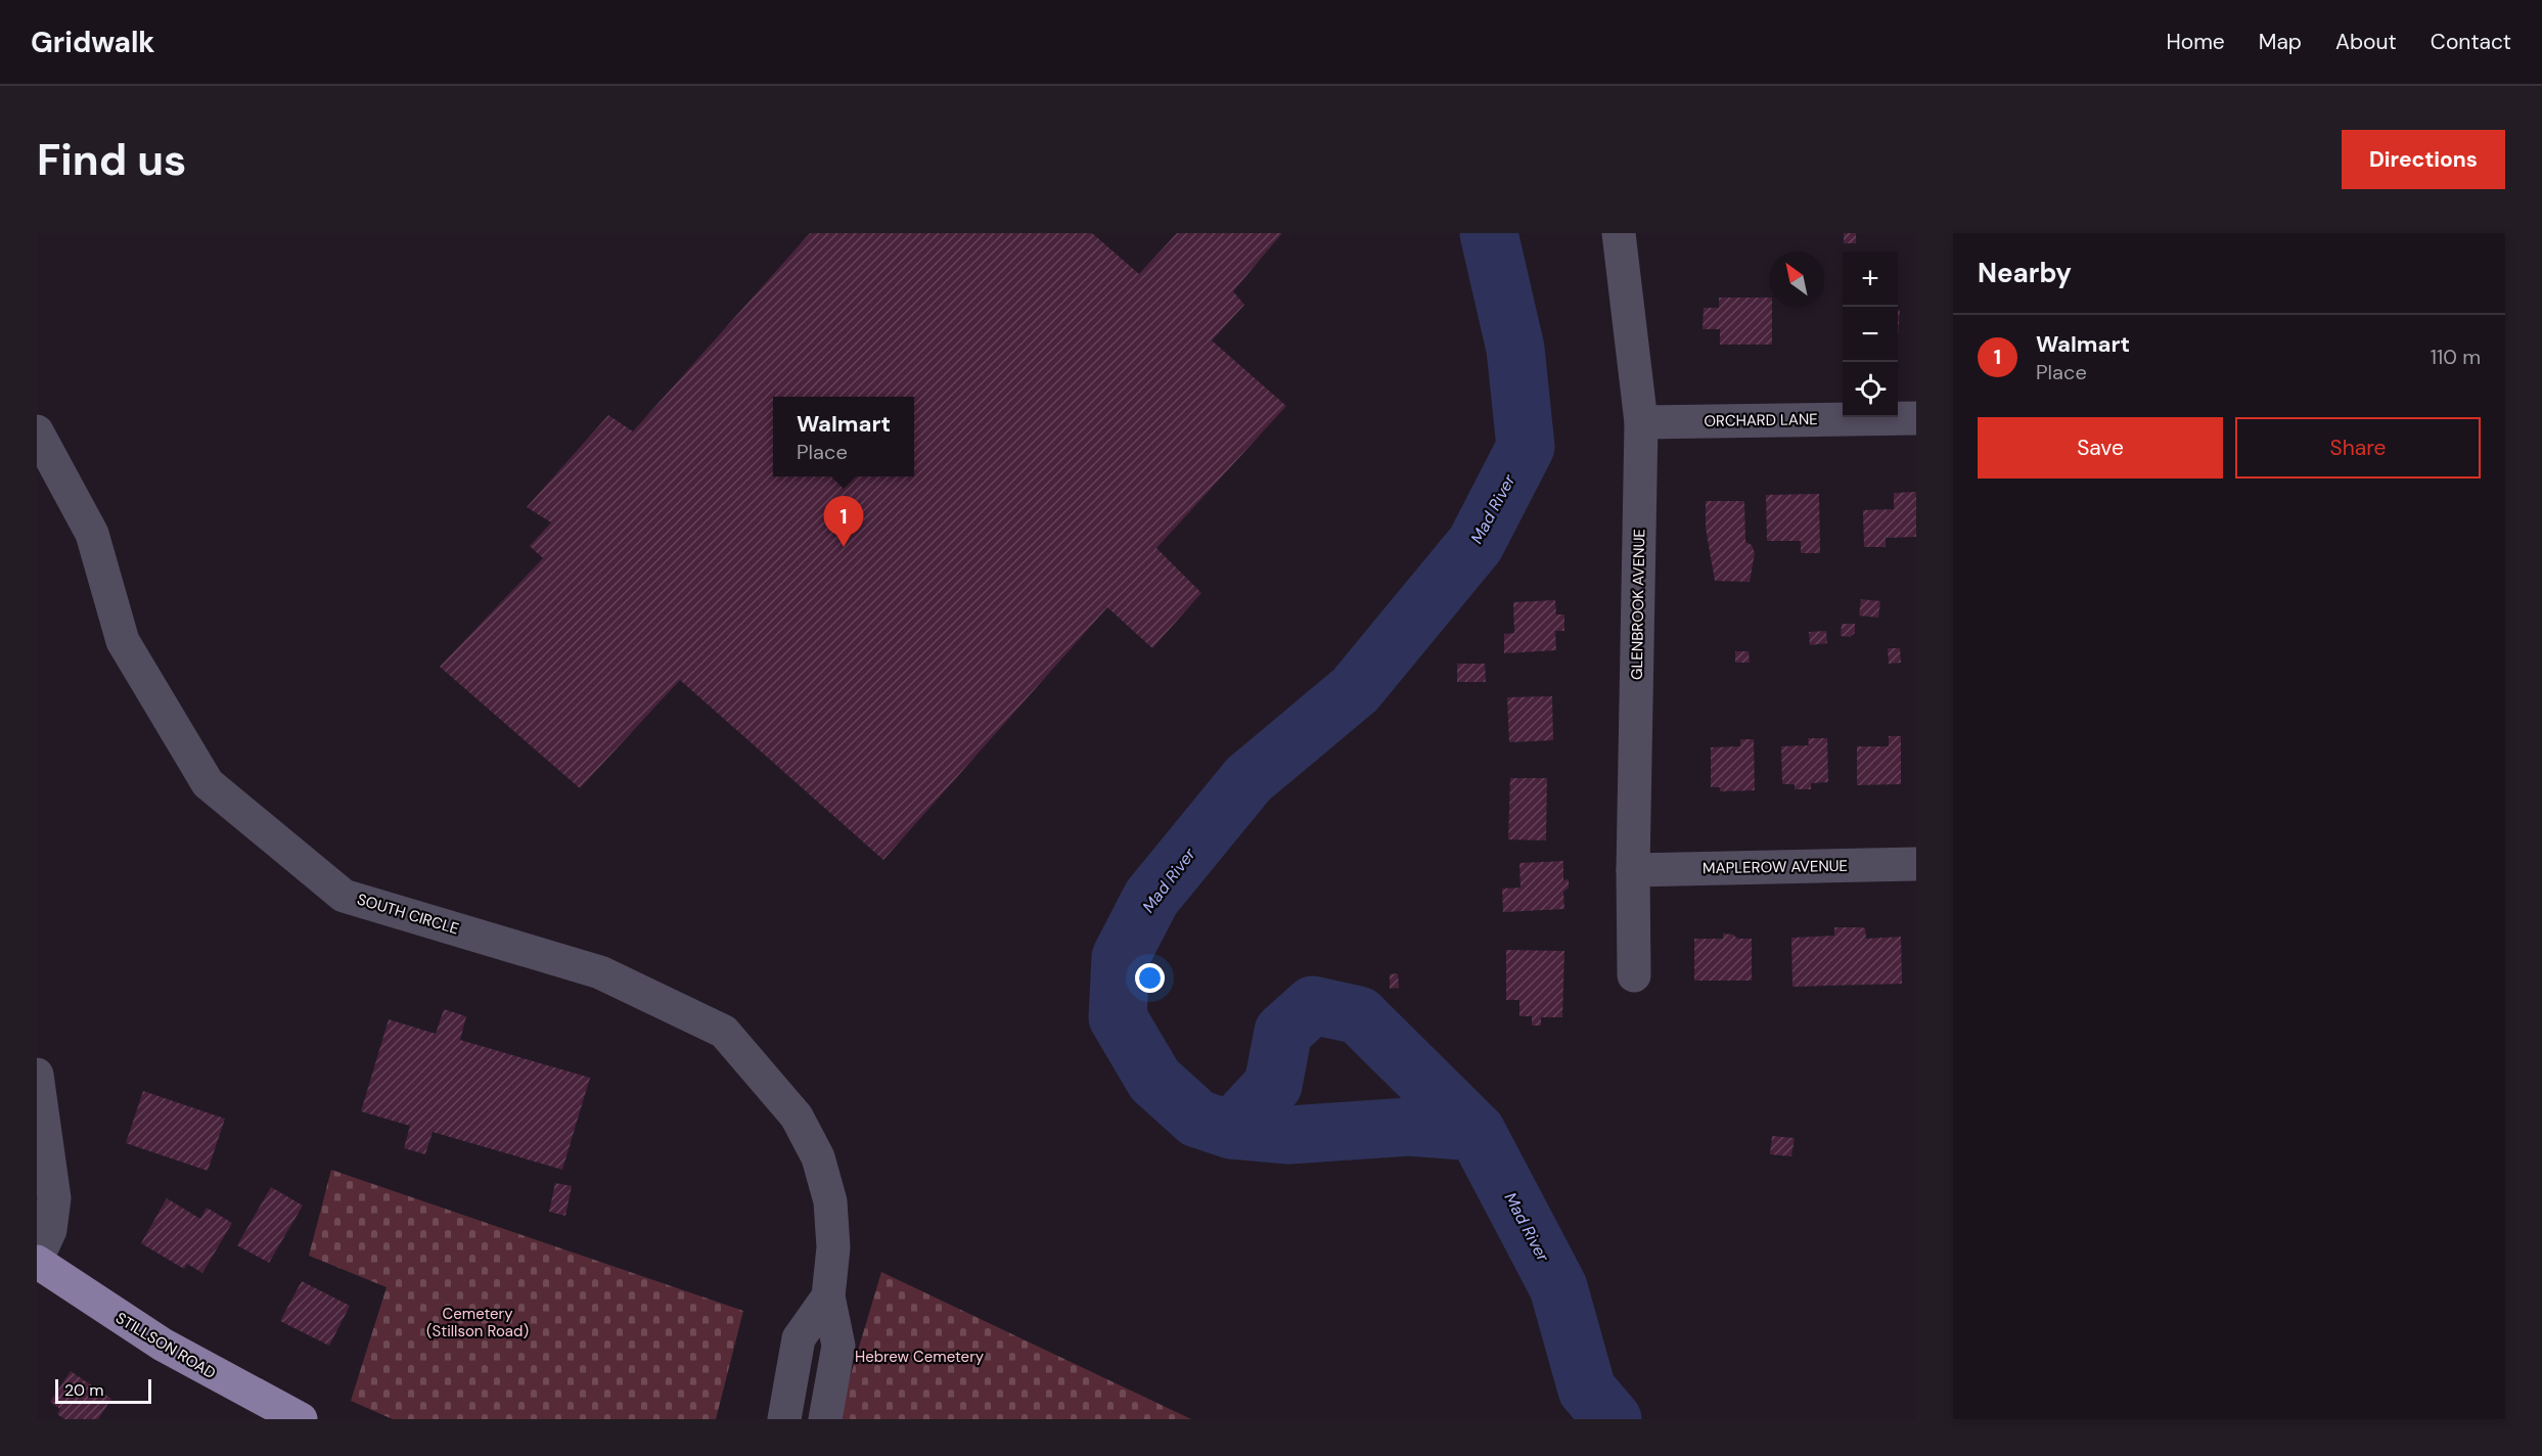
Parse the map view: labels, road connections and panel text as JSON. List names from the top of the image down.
{
  "streets": {
    "main road": ["STILLSON ROAD"],
    "street": [
      "ORCHARD LANE",
      "GLENBROOK AVENUE",
      "MAPLEROW AVENUE",
      "SOUTH CIRCLE"
    ]
  },
  "crossings": [
    ["ORCHARD LANE", "GLENBROOK AVENUE"],
    ["GLENBROOK AVENUE", "MAPLEROW AVENUE"]
  ],
  "water": ["Mad River"],
  "parks": ["Cemetery (Stillson Road)", "Hebrew Cemetery"],
  "scale_bar": "20 m",
  "north": "top left",
  "page": {
    "header": "Gridwalk",
    "nav": [
      "Home",
      "Map",
      "About",
      "Contact"
    ],
    "buttons": [
      "Directions",
      ["Save", "Share"]
    ],
    "title": "Find us",
    "heading": "Nearby",
    "map_buttons": ["+", "−"],
    "list": [
      {
        "mark": "1",
        "name": "Walmart",
        "note": "Place",
        "value": "110 m"
      }
    ],
    "popup": ["Walmart", "Place"],
    "pins": "1",
    "scale": "20 m"
  }
}
